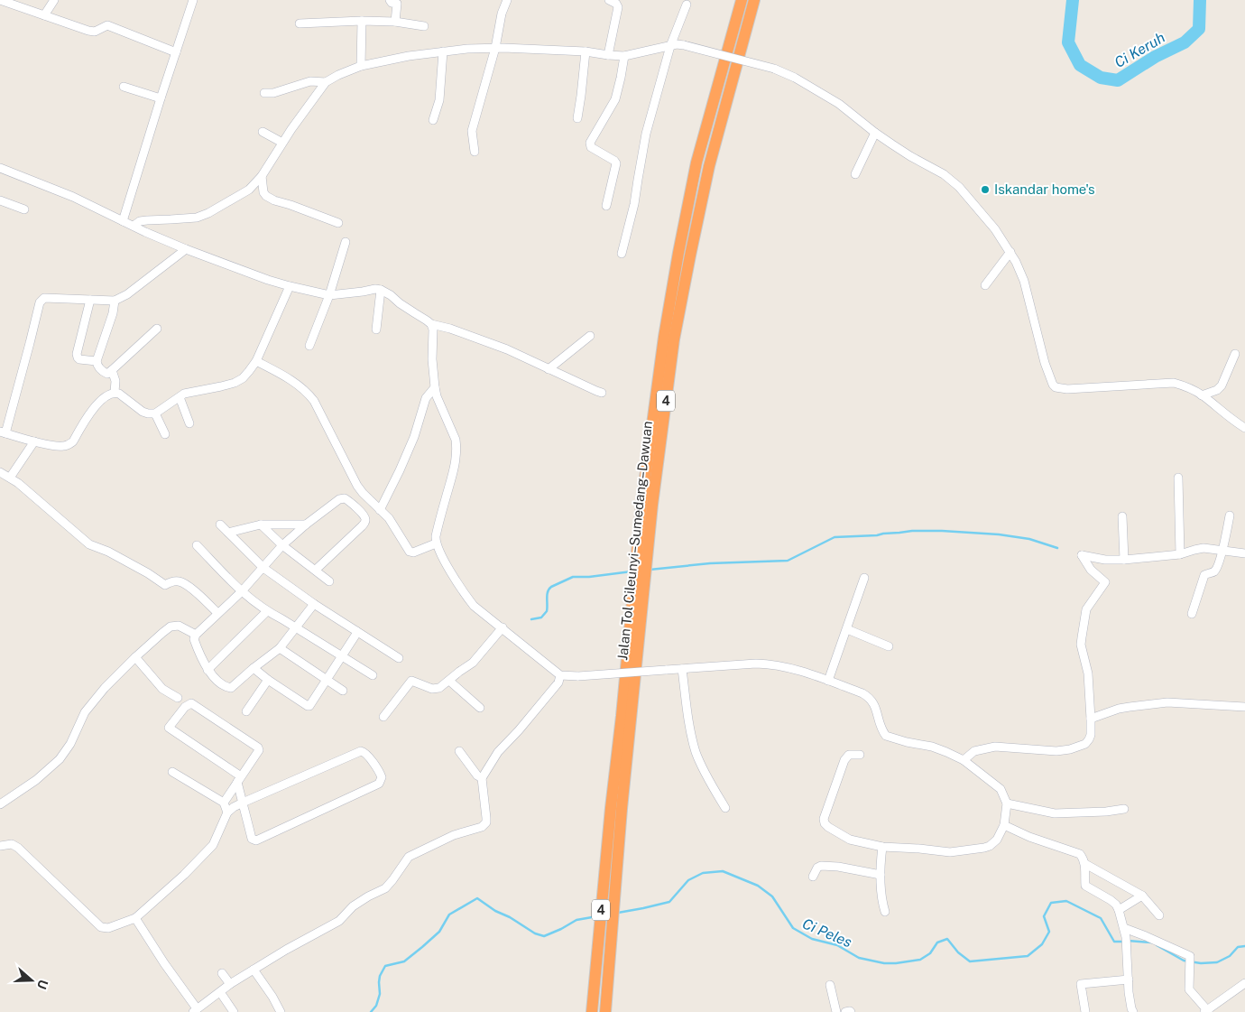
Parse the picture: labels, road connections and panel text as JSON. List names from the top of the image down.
{
  "streets": {
    "highway": ["4", "Jalan Tol Cileunyi–Sumedang–Dawuan"]
  },
  "water": ["Ci Keruh", "Ci Peles"],
  "places": ["Iskandar home's"],
  "north": "right"
}
